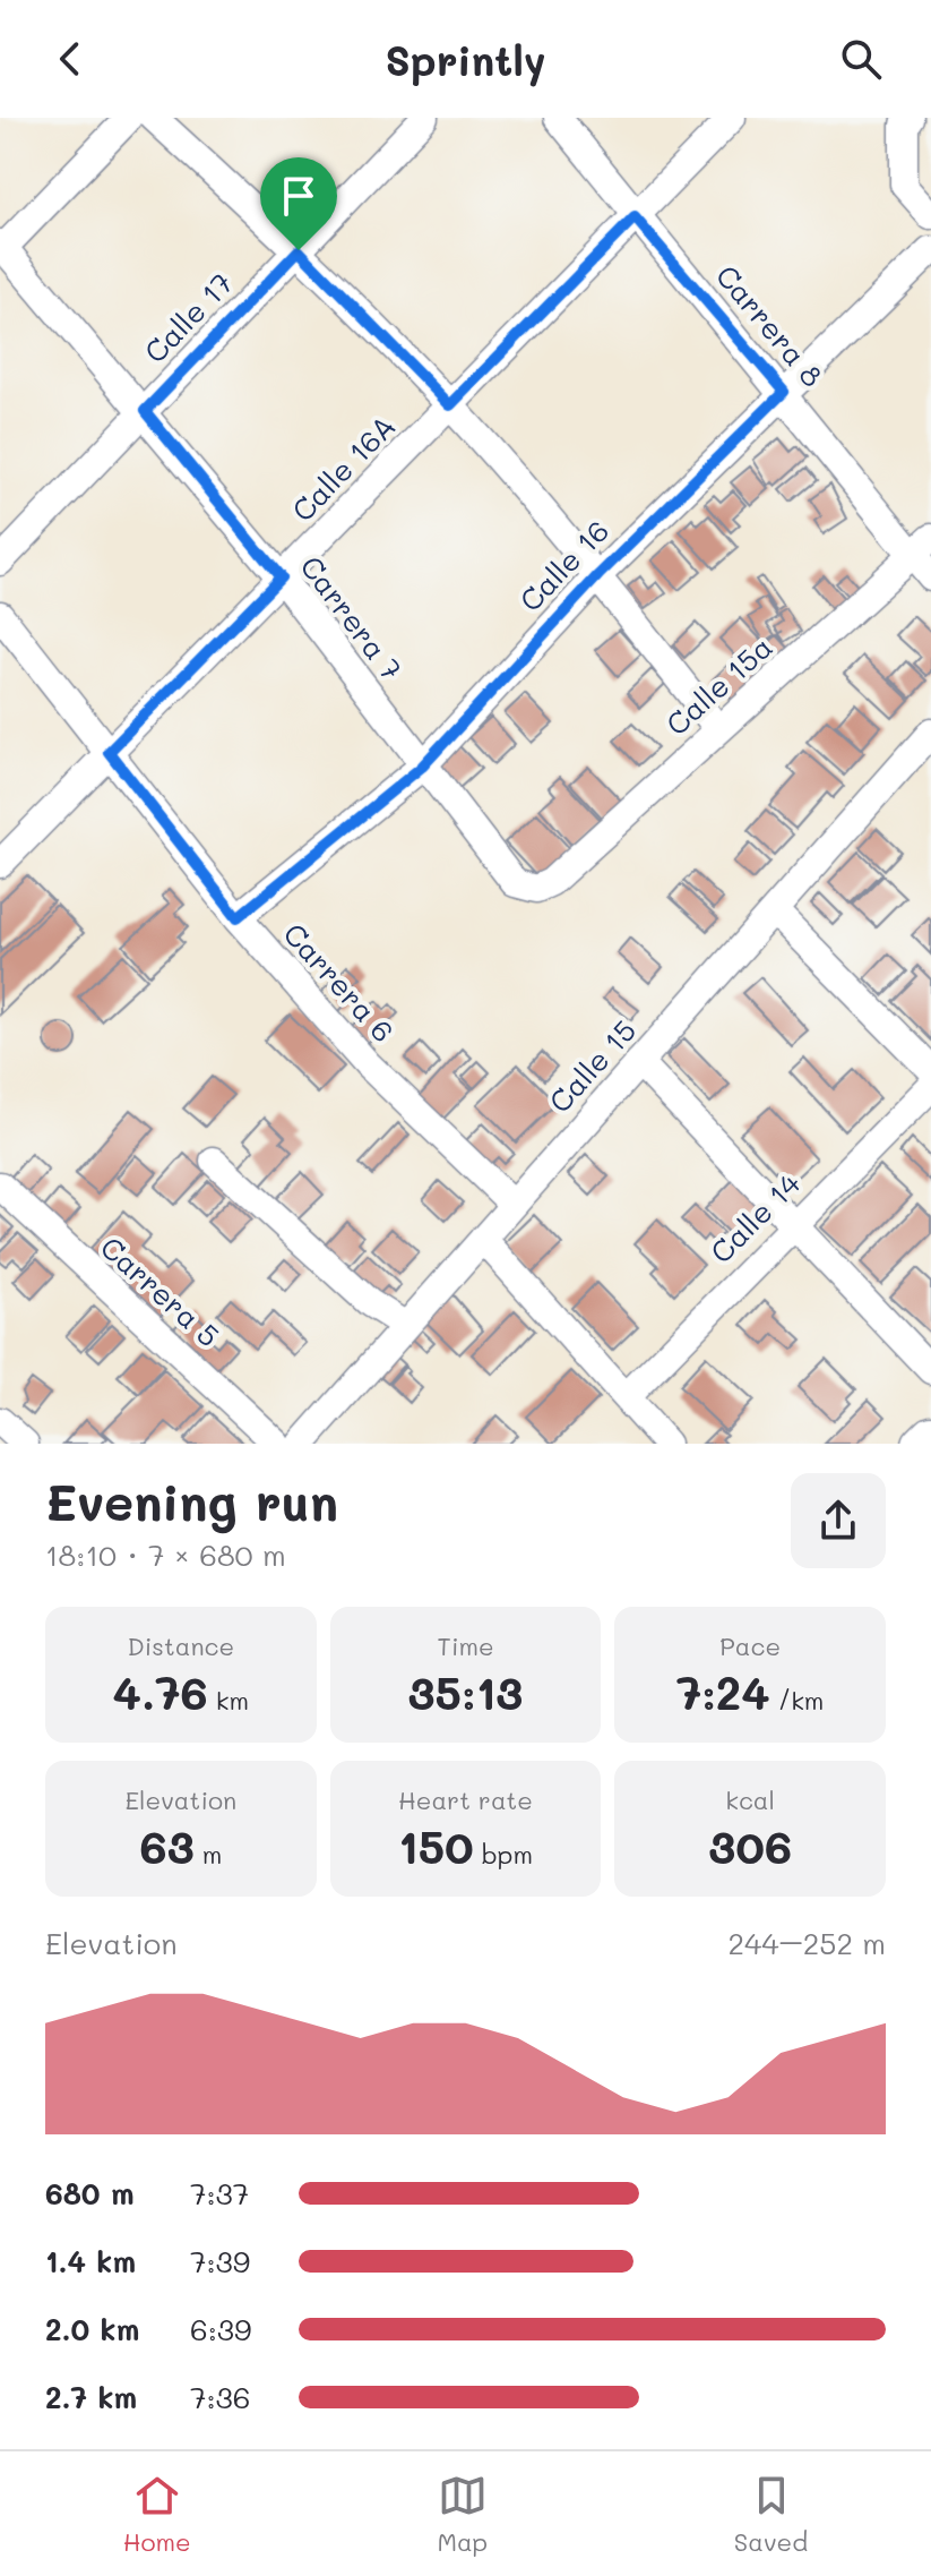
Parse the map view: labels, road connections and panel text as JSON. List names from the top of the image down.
{
  "streets": {
    "street": [
      "Calle 17",
      "Carrera 8",
      "Calle 16A",
      "Calle 16",
      "Carrera 7",
      "Calle 15a",
      "Carrera 6",
      "Calle 15",
      "Calle 14",
      "Carrera 5"
    ]
  },
  "crossings": [
    ["Calle 17", "Carrera 7"],
    ["Carrera 8", "Calle 16A"],
    ["Carrera 8", "Calle 16"],
    ["Carrera 8", "Calle 15a"],
    ["Calle 16A", "Carrera 7"],
    ["Calle 16A", "Carrera 6"],
    ["Calle 16", "Carrera 7"],
    ["Calle 16", "Carrera 6"],
    ["Carrera 7", "Calle 15a"],
    ["Carrera 6", "Calle 15"]
  ],
  "page": {
    "header": "Sprintly",
    "heading": ["Evening run", "18:10 · 7 × 680 m"],
    "stats": [
      ["Distance", "4.76 km"],
      ["Time", "35:13"],
      ["Pace", "7:24 /km"],
      ["Elevation", "63 m"],
      ["Heart rate", "150 bpm"],
      ["kcal", "306"]
    ],
    "chart": ["Elevation", "244–252 m"],
    "list": [
      {
        "name": "680 m",
        "note": "7:37"
      },
      {
        "name": "1.4 km",
        "note": "7:39"
      },
      {
        "name": "2.0 km",
        "note": "6:39"
      },
      {
        "name": "2.7 km",
        "note": "7:36"
      }
    ],
    "tabs": ["Home", "Map", "Saved"]
  }
}
